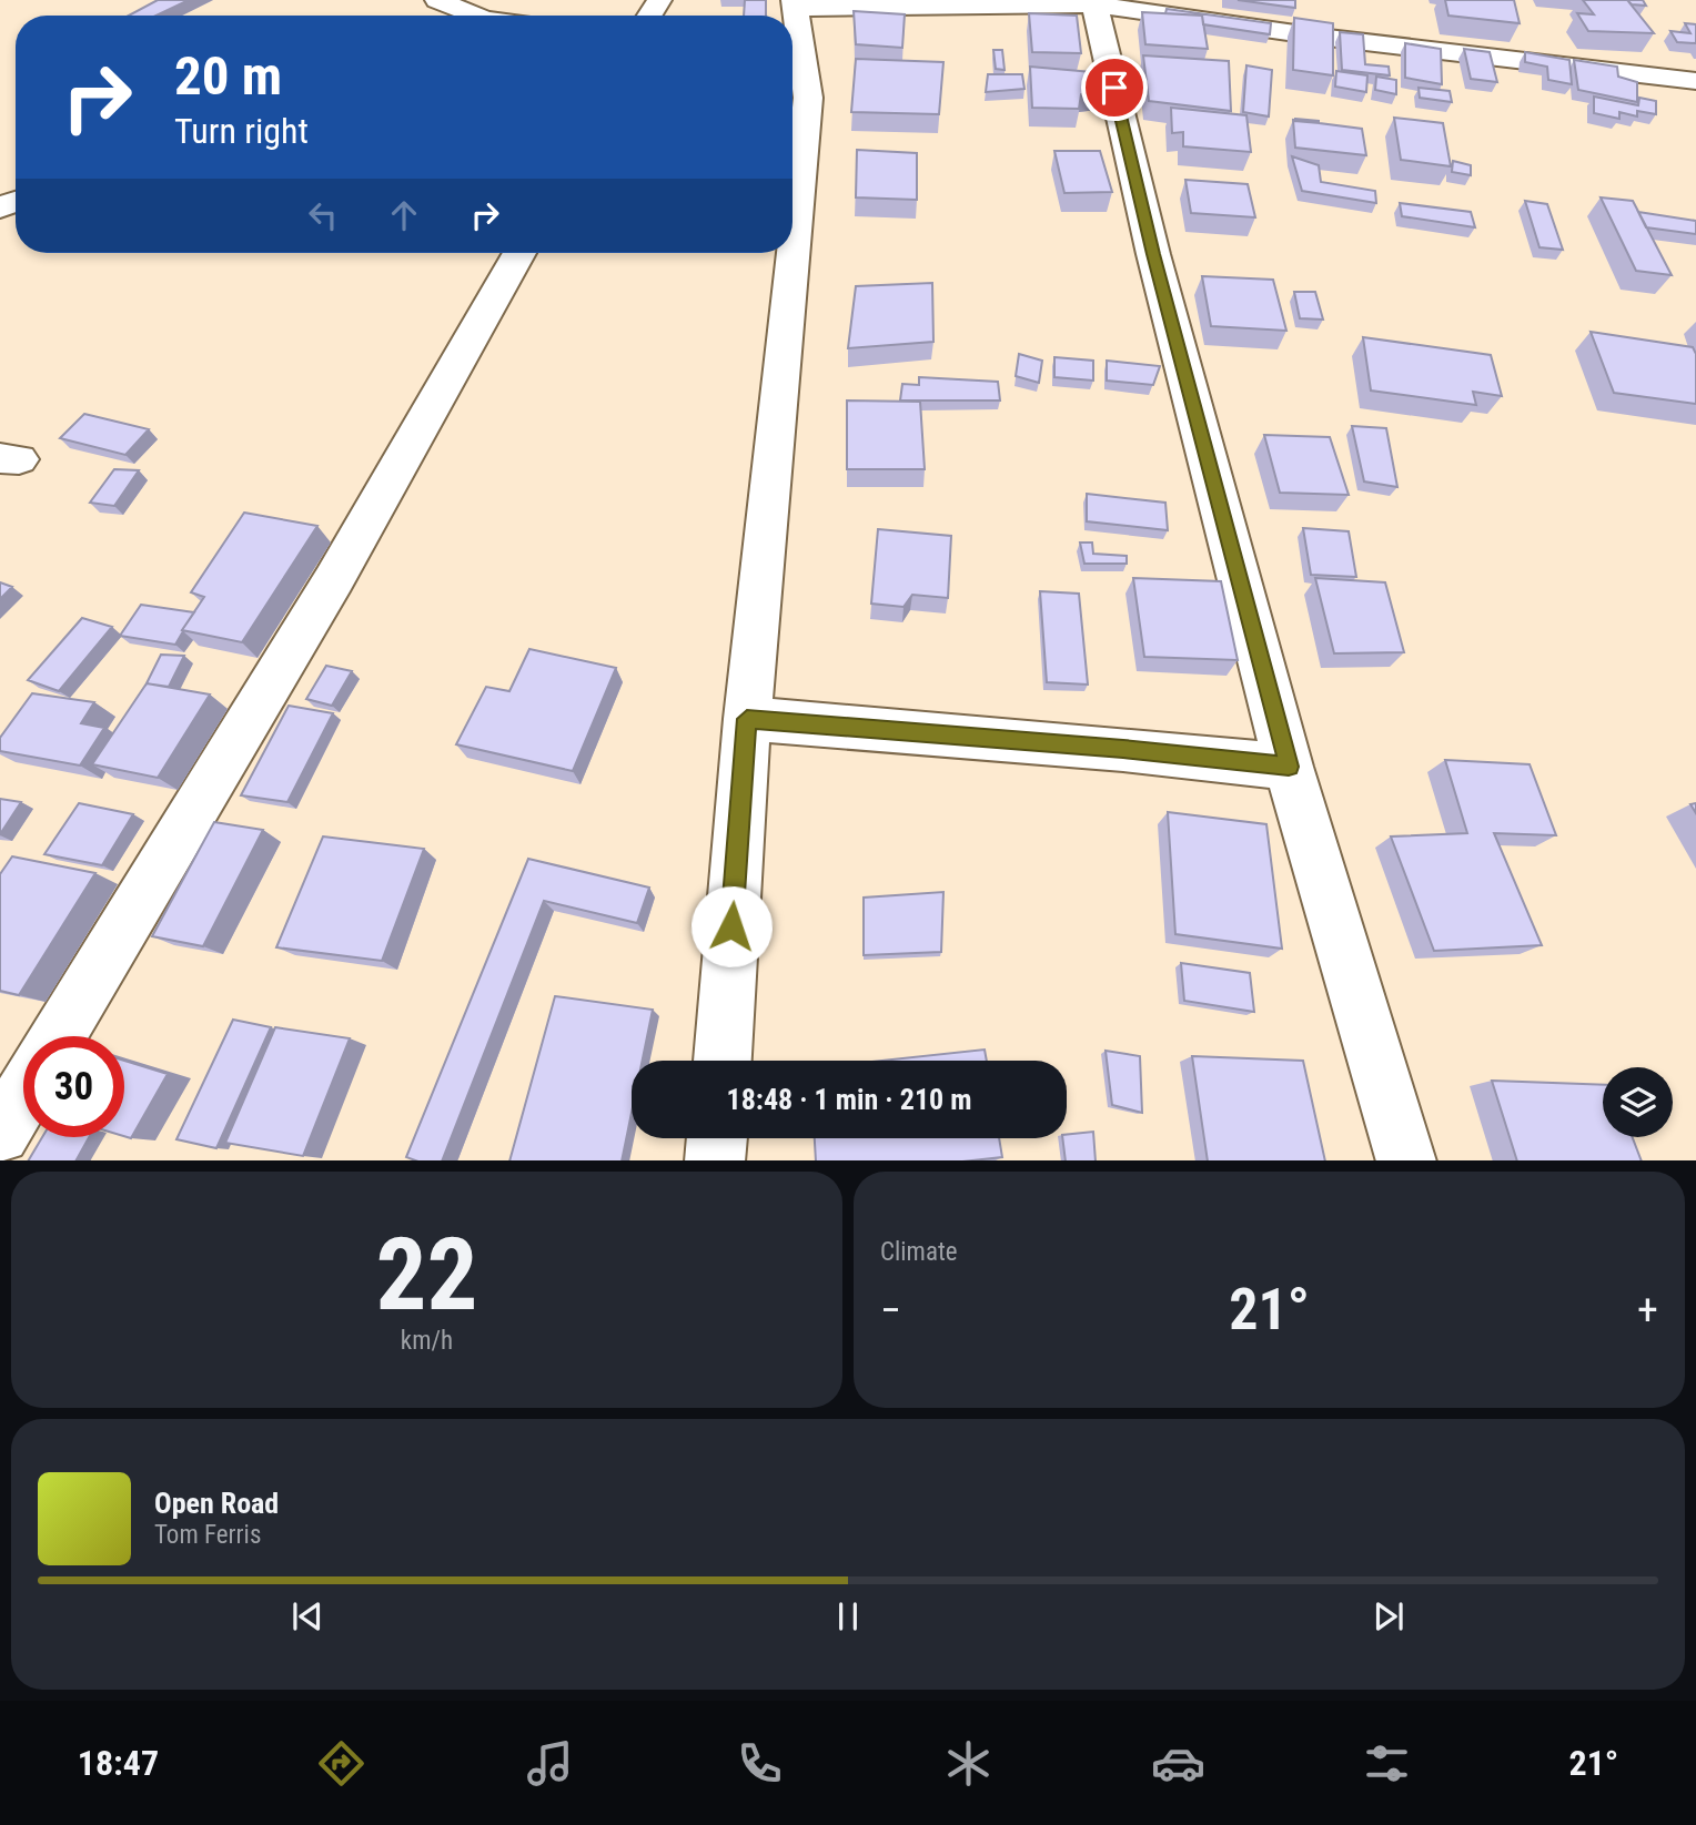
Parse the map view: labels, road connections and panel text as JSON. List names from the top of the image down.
{
  "page": {
    "turn": ["20 m", "Turn right"],
    "limit": "30",
    "trip": "18:48 · 1 min · 210 m",
    "tile": [
      ["22", "km/h"],
      "Climate"
    ],
    "heat": ["−", "21°", "+"],
    "song": ["Open Road", "Tom Ferris"],
    "tabs": ["18:47", "21°"]
  }
}
